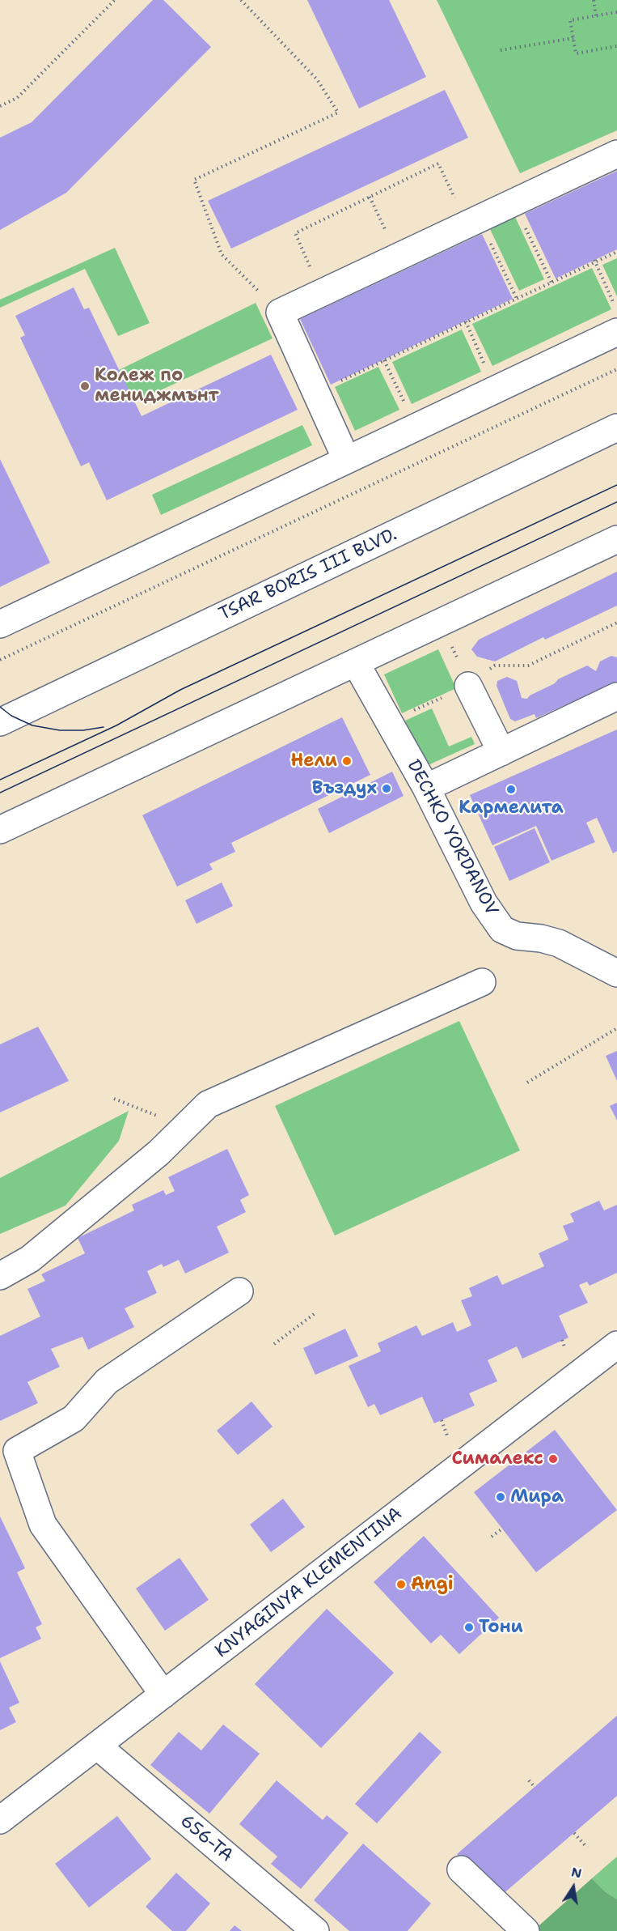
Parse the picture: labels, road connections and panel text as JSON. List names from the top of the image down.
{
  "streets": {
    "street": [
      "TSAR BORIS III BLVD.",
      "DECHKO YORDANOV",
      "KNYAGINYA KLEMENTINA",
      "656-ТА"
    ]
  },
  "crossings": [
    ["KNYAGINYA KLEMENTINA", "656-ТА"]
  ],
  "places": [
    "Колеж по мениджмънт",
    "Нели",
    "Въздух",
    "Кармелита",
    "Сималекс",
    "Мира",
    "Angi",
    "Тони"
  ],
  "north": "top"
}
